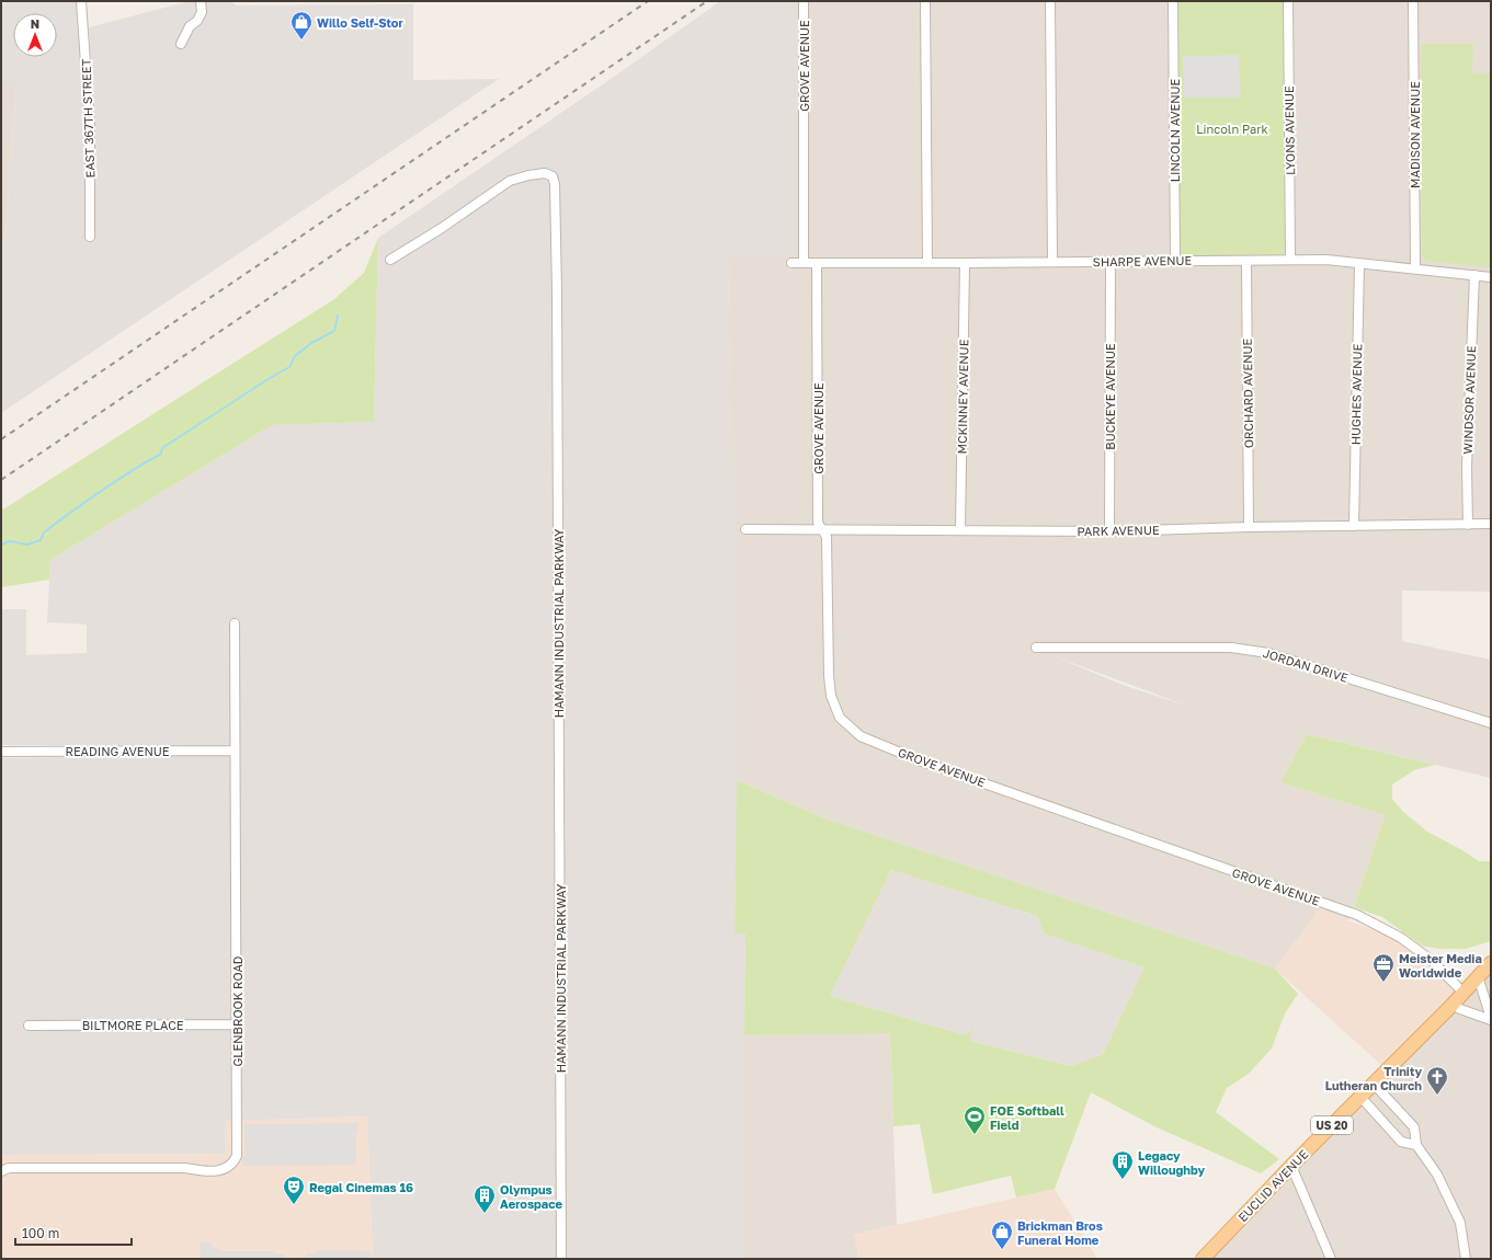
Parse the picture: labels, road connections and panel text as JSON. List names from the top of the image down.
{
  "streets": {
    "main road": ["US 20", "EUCLID AVENUE"],
    "street": [
      "GROVE AVENUE",
      "EAST 367TH STREET",
      "LINCOLN AVENUE",
      "LYONS AVENUE",
      "MADISON AVENUE",
      "SHARPE AVENUE",
      "ORCHARD AVENUE",
      "HUGHES AVENUE",
      "MCKINNEY AVENUE",
      "BUCKEYE AVENUE",
      "WINDSOR AVENUE",
      "PARK AVENUE",
      "HAMANN INDUSTRIAL PARKWAY",
      "JORDAN DRIVE",
      "READING AVENUE",
      "GLENBROOK ROAD",
      "BILTMORE PLACE"
    ]
  },
  "crossings": [
    ["GROVE AVENUE", "SHARPE AVENUE"],
    ["GROVE AVENUE", "PARK AVENUE"],
    ["GROVE AVENUE", "EUCLID AVENUE"],
    ["LINCOLN AVENUE", "SHARPE AVENUE"],
    ["LYONS AVENUE", "SHARPE AVENUE"],
    ["MADISON AVENUE", "SHARPE AVENUE"],
    ["SHARPE AVENUE", "ORCHARD AVENUE"],
    ["SHARPE AVENUE", "HUGHES AVENUE"],
    ["SHARPE AVENUE", "MCKINNEY AVENUE"],
    ["SHARPE AVENUE", "BUCKEYE AVENUE"],
    ["SHARPE AVENUE", "WINDSOR AVENUE"],
    ["ORCHARD AVENUE", "PARK AVENUE"],
    ["HUGHES AVENUE", "PARK AVENUE"],
    ["MCKINNEY AVENUE", "PARK AVENUE"],
    ["BUCKEYE AVENUE", "PARK AVENUE"],
    ["WINDSOR AVENUE", "PARK AVENUE"],
    ["READING AVENUE", "GLENBROOK ROAD"],
    ["GLENBROOK ROAD", "BILTMORE PLACE"]
  ],
  "parks": ["Lincoln Park"],
  "places": {
    "shop": ["Willo Self-Stor", "Brickman Bros Funeral Home"],
    "office": ["Meister Media Worldwide"],
    "church": ["Trinity Lutheran Church"],
    "sports": ["FOE Softball Field"],
    "building": ["Legacy Willoughby", "Olympus Aerospace"],
    "theatre": ["Regal Cinemas 16"]
  },
  "scale_bar": "100 m",
  "north": "top"
}
